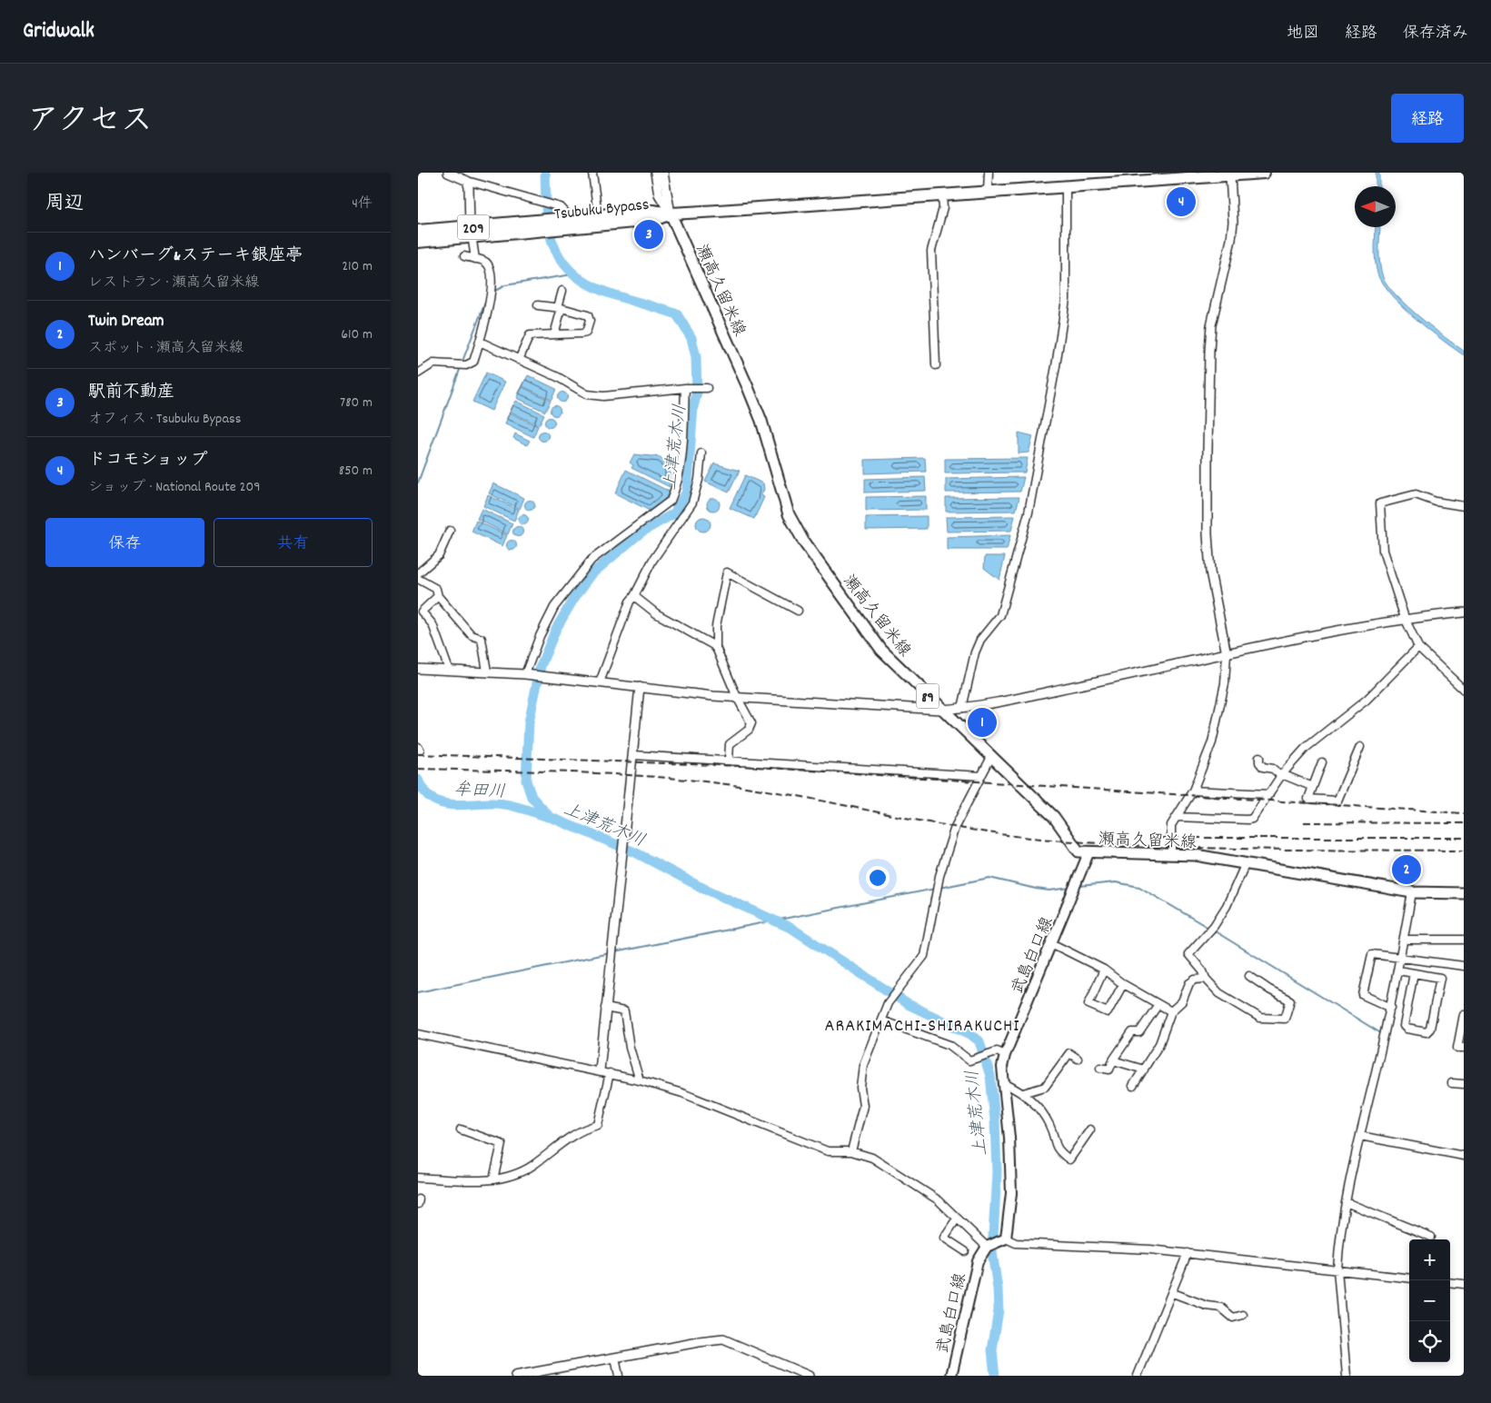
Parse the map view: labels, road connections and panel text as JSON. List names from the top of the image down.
{
  "streets": {
    "highway": ["Tsubuku Bypass", "209"],
    "main road": ["瀬高久留米線", "89", "武島白口線"]
  },
  "crossings": [
    ["Tsubuku Bypass", "209"],
    ["Tsubuku Bypass", "瀬高久留米線"],
    ["209", "瀬高久留米線"],
    ["瀬高久留米線", "武島白口線"]
  ],
  "districts": ["ARAKIMACHI-SHIRAKUCHI"],
  "water": ["上津荒木川", "牟田川"],
  "north": "left",
  "page": {
    "header": "Gridwalk",
    "nav": ["地図", "経路", "保存済み"],
    "title": "アクセス",
    "buttons": [
      "経路",
      ["保存", "共有"]
    ],
    "heading": ["周辺", "4件"],
    "pins": [
      "4",
      "3",
      "1",
      "2"
    ],
    "list": [
      {
        "mark": "1",
        "name": "ハンバーグ&ステーキ銀座亭",
        "note": "レストラン · 瀬高久留米線",
        "value": "210 m"
      },
      {
        "mark": "2",
        "name": "Twin Dream",
        "note": "スポット · 瀬高久留米線",
        "value": "610 m"
      },
      {
        "mark": "3",
        "name": "駅前不動産",
        "note": "オフィス · Tsubuku Bypass",
        "value": "780 m"
      },
      {
        "mark": "4",
        "name": "ドコモショップ",
        "note": "ショップ · National Route 209",
        "value": "850 m"
      }
    ],
    "map_buttons": ["+", "−"]
  }
}
